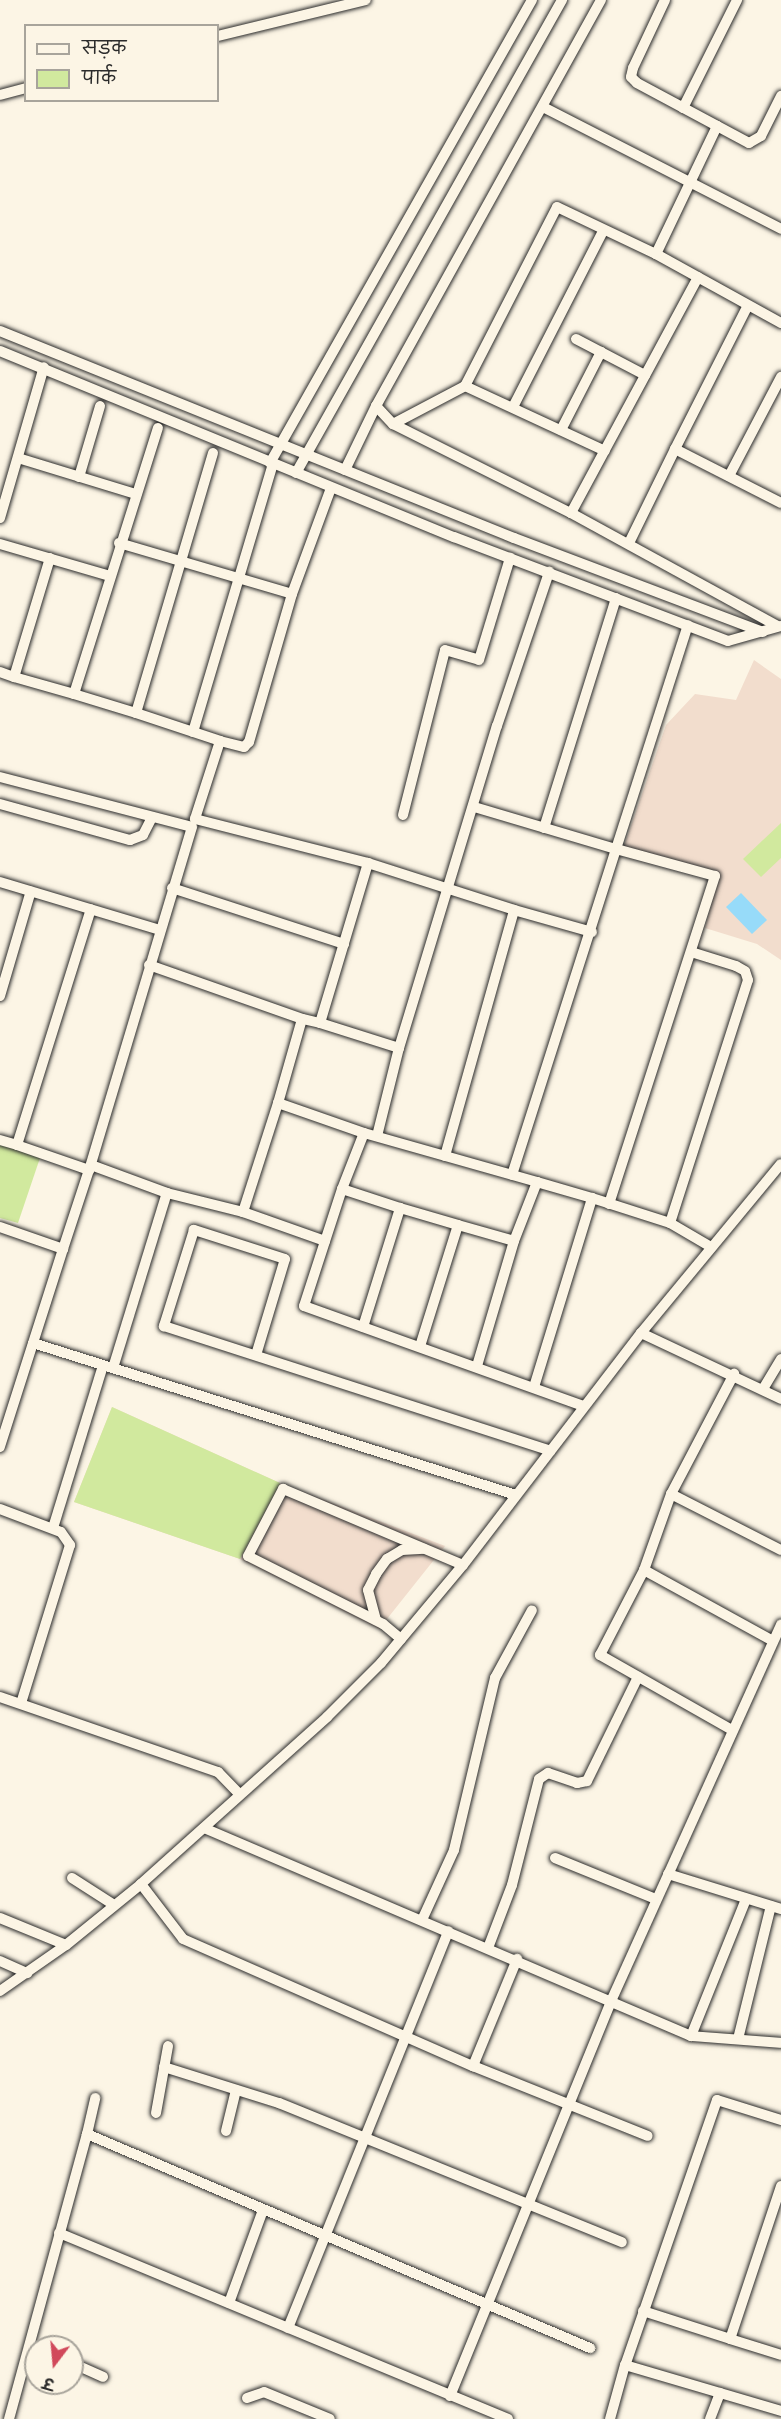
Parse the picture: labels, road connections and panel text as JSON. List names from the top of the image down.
{
  "legend": ["सड़क", "पार्क"],
  "north": "bottom"
}
